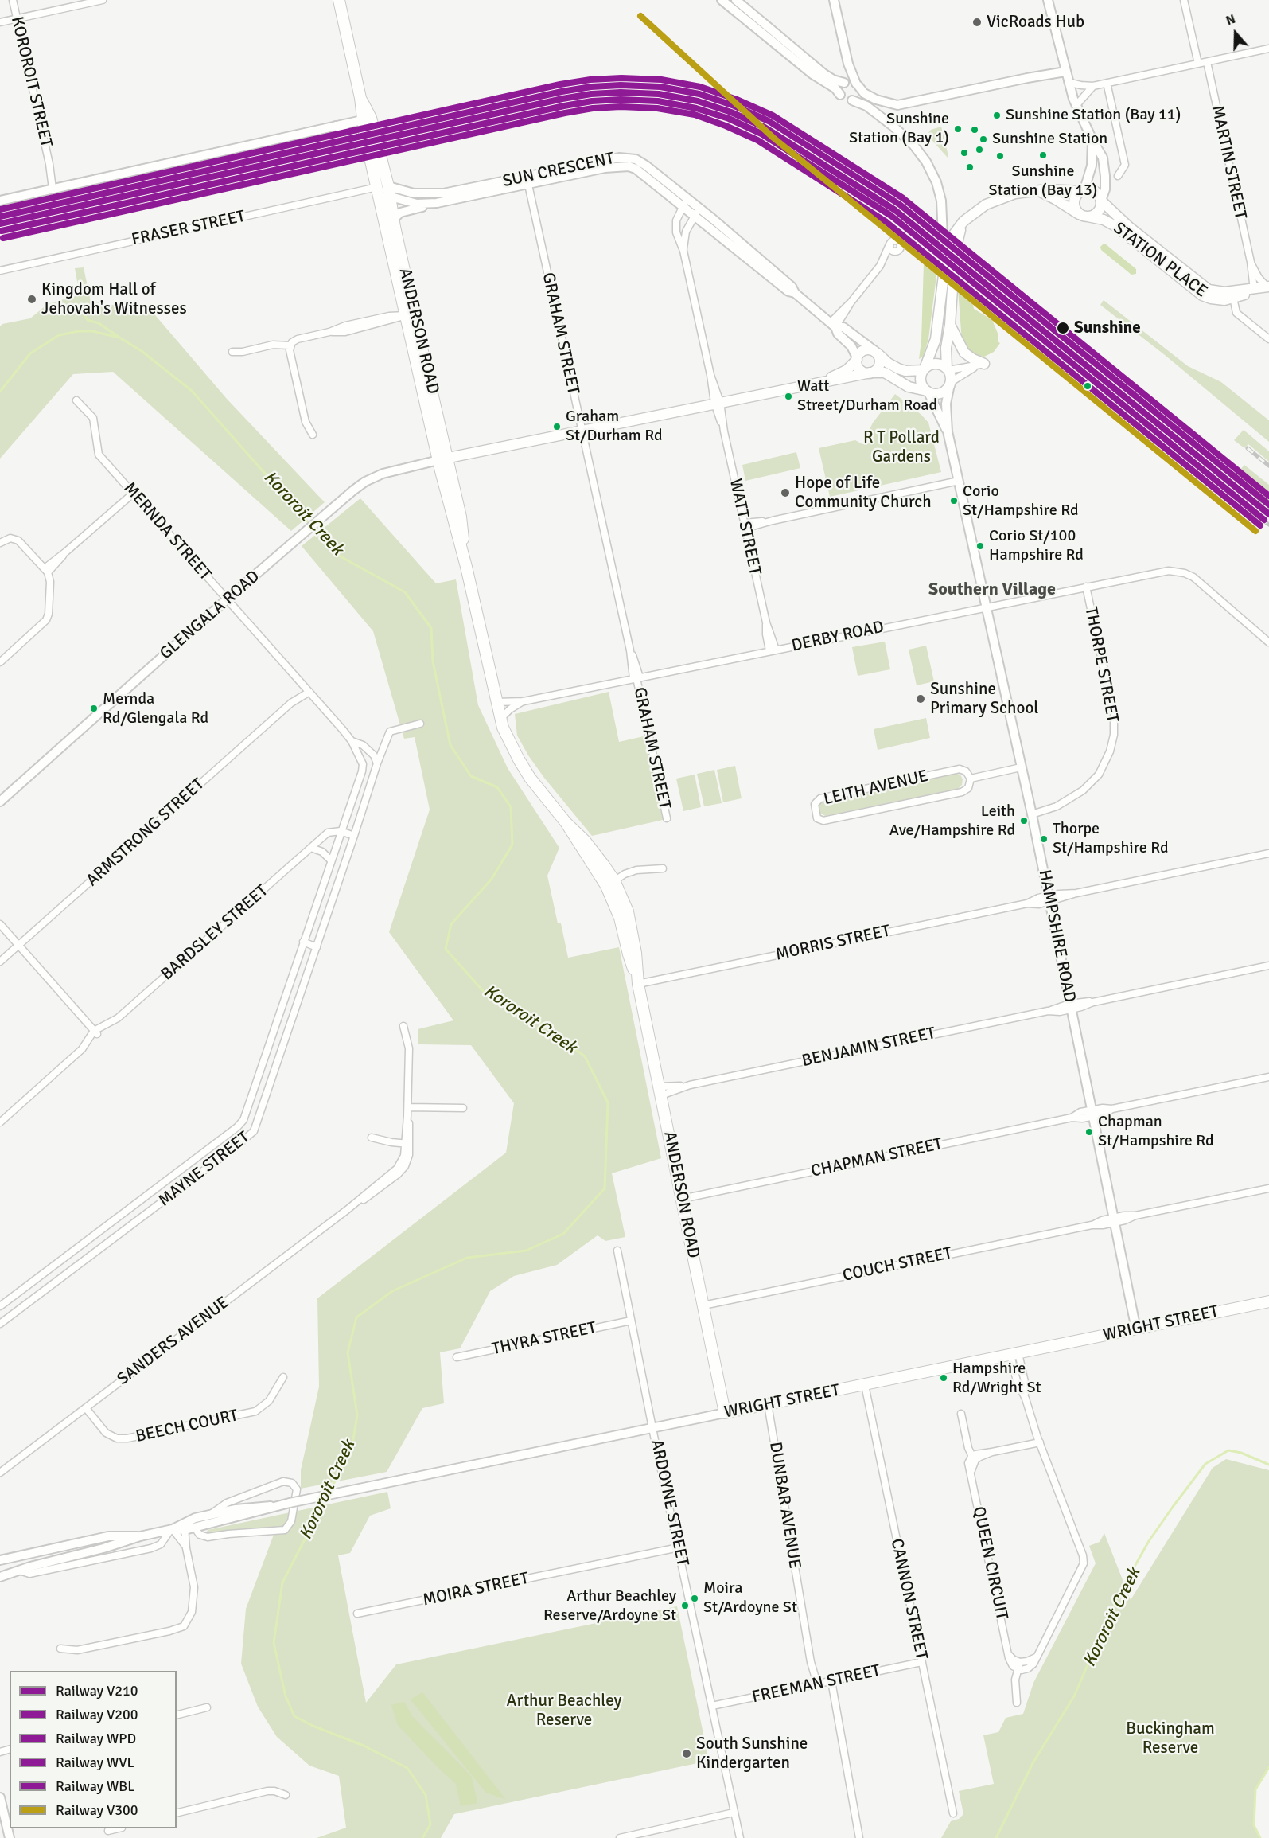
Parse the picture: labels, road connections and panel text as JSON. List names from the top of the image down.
{
  "streets": {
    "main road": [
      "SUN CRESCENT",
      "STATION PLACE",
      "ANDERSON ROAD",
      "WRIGHT STREET"
    ],
    "street": [
      "KOROROIT STREET",
      "MARTIN STREET",
      "FRASER STREET",
      "GRAHAM STREET",
      "WATT STREET",
      "MERNDA STREET",
      "GLENGALA ROAD",
      "DERBY ROAD",
      "THORPE STREET",
      "LEITH AVENUE",
      "ARMSTRONG STREET",
      "BARDSLEY STREET",
      "HAMPSHIRE ROAD",
      "MORRIS STREET",
      "BENJAMIN STREET",
      "CHAPMAN STREET",
      "MAYNE STREET",
      "COUCH STREET",
      "THYRA STREET",
      "SANDERS AVENUE",
      "BEECH COURT",
      "ARDOYNE STREET",
      "DUNBAR AVENUE",
      "QUEEN CIRCUIT",
      "MOIRA STREET",
      "CANNON STREET",
      "FREEMAN STREET"
    ]
  },
  "crossings": [
    ["SUN CRESCENT", "FRASER STREET"],
    ["SUN CRESCENT", "ANDERSON ROAD"],
    ["SUN CRESCENT", "GRAHAM STREET"],
    ["SUN CRESCENT", "WATT STREET"],
    ["SUN CRESCENT", "HAMPSHIRE ROAD"],
    ["FRASER STREET", "ANDERSON ROAD"],
    ["ANDERSON ROAD", "GLENGALA ROAD"],
    ["ANDERSON ROAD", "DERBY ROAD"],
    ["ANDERSON ROAD", "MORRIS STREET"],
    ["ANDERSON ROAD", "BENJAMIN STREET"],
    ["ANDERSON ROAD", "CHAPMAN STREET"],
    ["ANDERSON ROAD", "COUCH STREET"],
    ["ANDERSON ROAD", "WRIGHT STREET"],
    ["GRAHAM STREET", "DERBY ROAD"],
    ["WATT STREET", "DERBY ROAD"],
    ["MERNDA STREET", "GLENGALA ROAD"],
    ["MERNDA STREET", "ARMSTRONG STREET"],
    ["MERNDA STREET", "MAYNE STREET"],
    ["DERBY ROAD", "THORPE STREET"],
    ["DERBY ROAD", "HAMPSHIRE ROAD"],
    ["THORPE STREET", "HAMPSHIRE ROAD"],
    ["BARDSLEY STREET", "MAYNE STREET"],
    ["HAMPSHIRE ROAD", "MORRIS STREET"],
    ["HAMPSHIRE ROAD", "BENJAMIN STREET"],
    ["HAMPSHIRE ROAD", "CHAPMAN STREET"],
    ["HAMPSHIRE ROAD", "COUCH STREET"],
    ["HAMPSHIRE ROAD", "WRIGHT STREET"],
    ["WRIGHT STREET", "ARDOYNE STREET"],
    ["WRIGHT STREET", "DUNBAR AVENUE"],
    ["WRIGHT STREET", "CANNON STREET"],
    ["THYRA STREET", "ARDOYNE STREET"],
    ["SANDERS AVENUE", "BEECH COURT"],
    ["ARDOYNE STREET", "MOIRA STREET"],
    ["ARDOYNE STREET", "FREEMAN STREET"],
    ["DUNBAR AVENUE", "FREEMAN STREET"],
    ["CANNON STREET", "FREEMAN STREET"]
  ],
  "districts": ["Southern Village"],
  "water": ["Kororoit Creek"],
  "parks": ["R T Pollard Gardens", "Arthur Beachley Reserve", "Buckingham Reserve"],
  "places": [
    "VicRoads Hub",
    "Sunshine Station (Bay 11)",
    "Sunshine Station (Bay 1)",
    "Sunshine Station",
    "Sunshine Station (Bay 13)",
    "Kingdom Hall of Jehovah's Witnesses",
    "Sunshine",
    "Watt Street/Durham Road",
    "Graham St/Durham Rd",
    "Hope of Life Community Church",
    "Corio St/Hampshire Rd",
    "Corio St/100 Hampshire Rd",
    "Sunshine Primary School",
    "Mernda Rd/Glengala Rd",
    "Leith Ave/Hampshire Rd",
    "Thorpe St/Hampshire Rd",
    "Chapman St/Hampshire Rd",
    "Hampshire Rd/Wright St",
    "Moira St/Ardoyne St",
    "Arthur Beachley Reserve/Ardoyne St",
    "South Sunshine Kindergarten"
  ],
  "lines": [
    "rail line V300",
    "rail line WBL",
    "rail line WPD",
    "rail line V210",
    "rail line V200",
    "rail line WVL"
  ],
  "legend": [
    "Railway V210",
    "Railway V200",
    "Railway WPD",
    "Railway WVL",
    "Railway WBL",
    "Railway V300"
  ],
  "north": "top"
}
